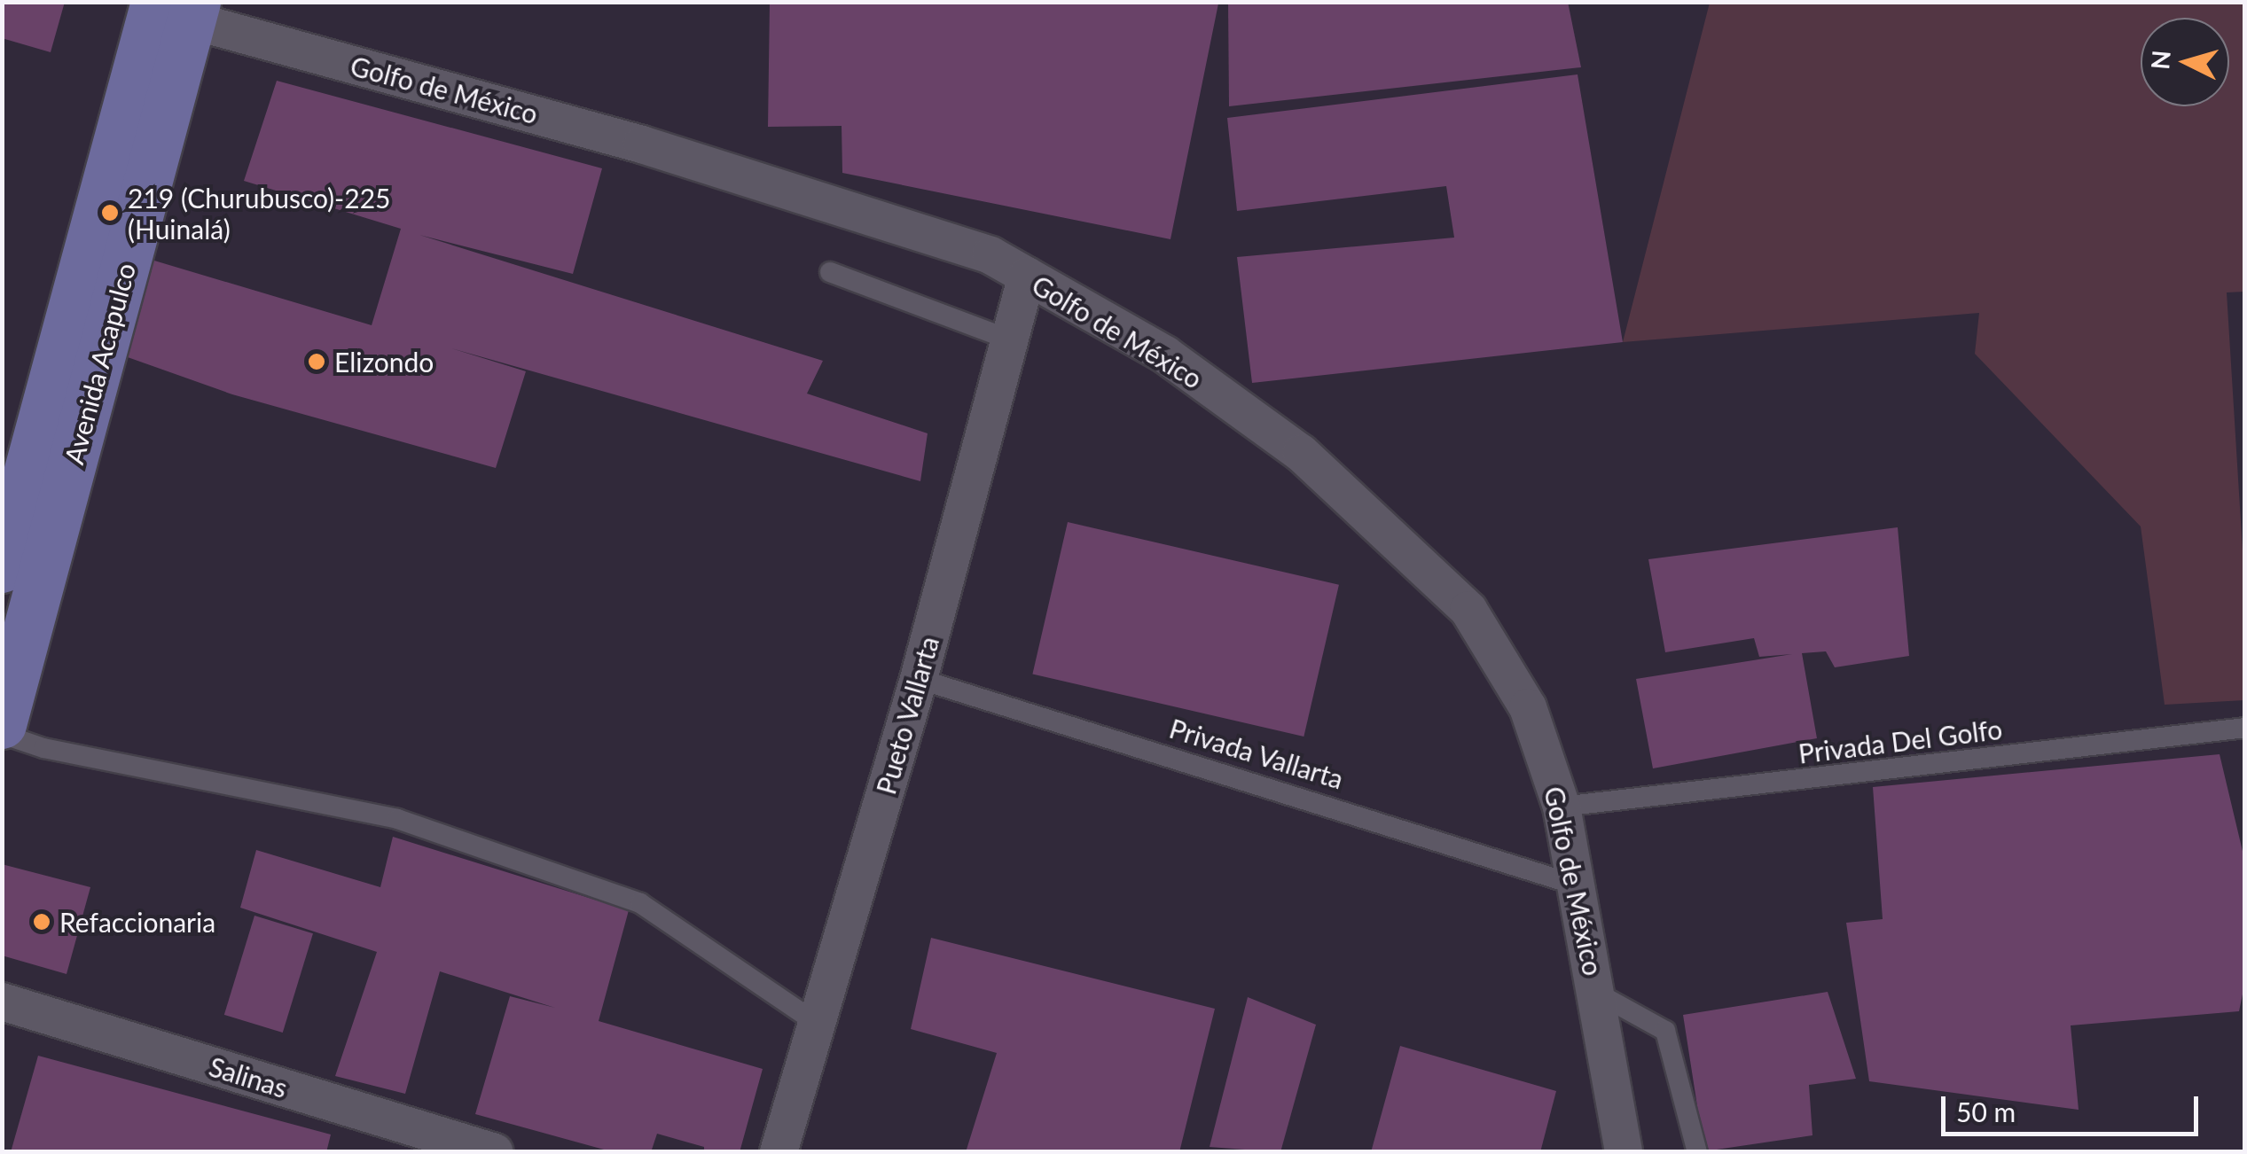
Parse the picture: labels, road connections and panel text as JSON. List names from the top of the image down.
{
  "streets": {
    "main road": ["Avenida Acapulco"],
    "street": ["Golfo de México", "Pueto Vallarta", "Salinas"],
    "lane": ["Privada Del Golfo", "Privada Vallarta"]
  },
  "crossings": [
    ["Golfo de México", "Avenida Acapulco"],
    ["Golfo de México", "Pueto Vallarta"],
    ["Golfo de México", "Privada Del Golfo"],
    ["Golfo de México", "Privada Vallarta"],
    ["Pueto Vallarta", "Privada Vallarta"]
  ],
  "places": ["219 (Churubusco)-225 (Huinalá)", "Elizondo", "Refaccionaria"],
  "scale_bar": "50 m",
  "north": "left"
}
